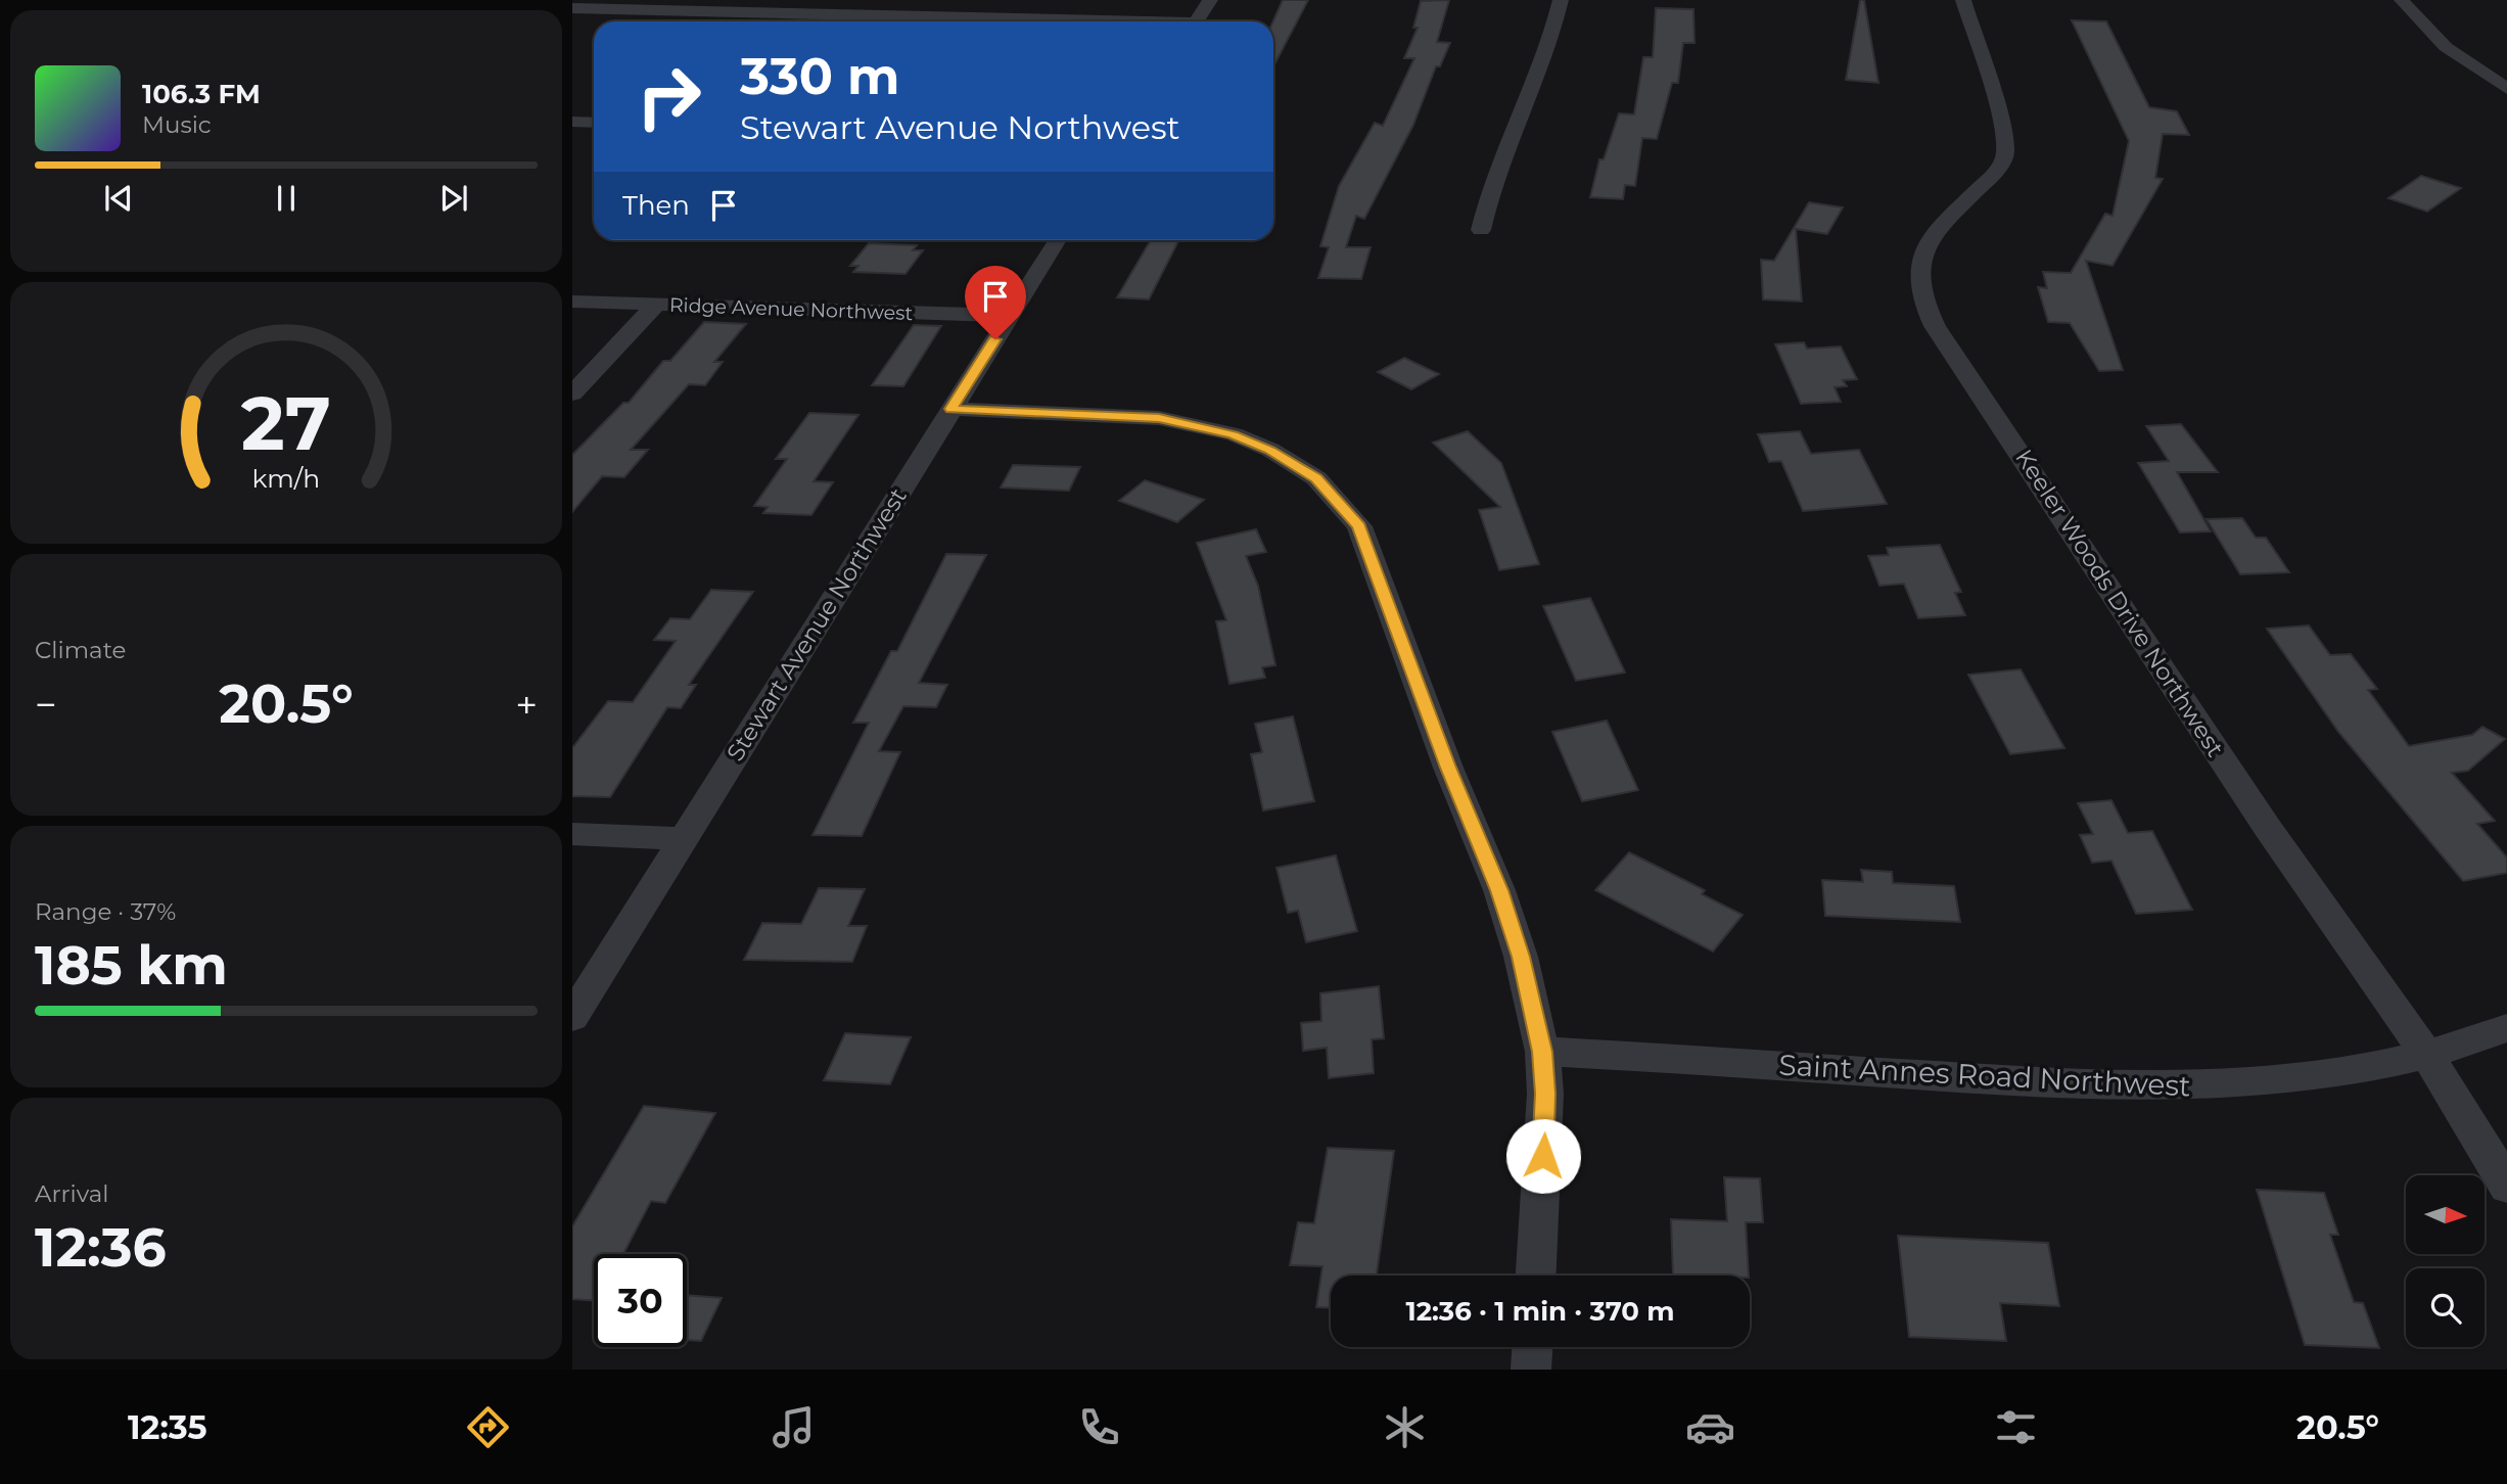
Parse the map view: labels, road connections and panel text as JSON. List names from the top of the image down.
{
  "streets": {
    "street": [
      "Ridge Avenue Northwest",
      "Keeler Woods Drive Northwest",
      "Stewart Avenue Northwest",
      "Saint Annes Road Northwest"
    ]
  },
  "crossings": [
    ["Ridge Avenue Northwest", "Stewart Avenue Northwest"],
    ["Keeler Woods Drive Northwest", "Saint Annes Road Northwest"]
  ],
  "north": "right",
  "page": {
    "turn": ["330 m", "Stewart Avenue Northwest"],
    "song": ["106.3 FM", "Music"],
    "then": "Then",
    "tile": [
      "Climate",
      ["Range · 37%", "185 km"],
      ["Arrival", "12:36"]
    ],
    "heat": ["−", "20.5°", "+"],
    "limit": "30",
    "trip": "12:36 · 1 min · 370 m",
    "tabs": ["12:35", "20.5°"],
    "gauge": ["27", "km/h"]
  }
}
